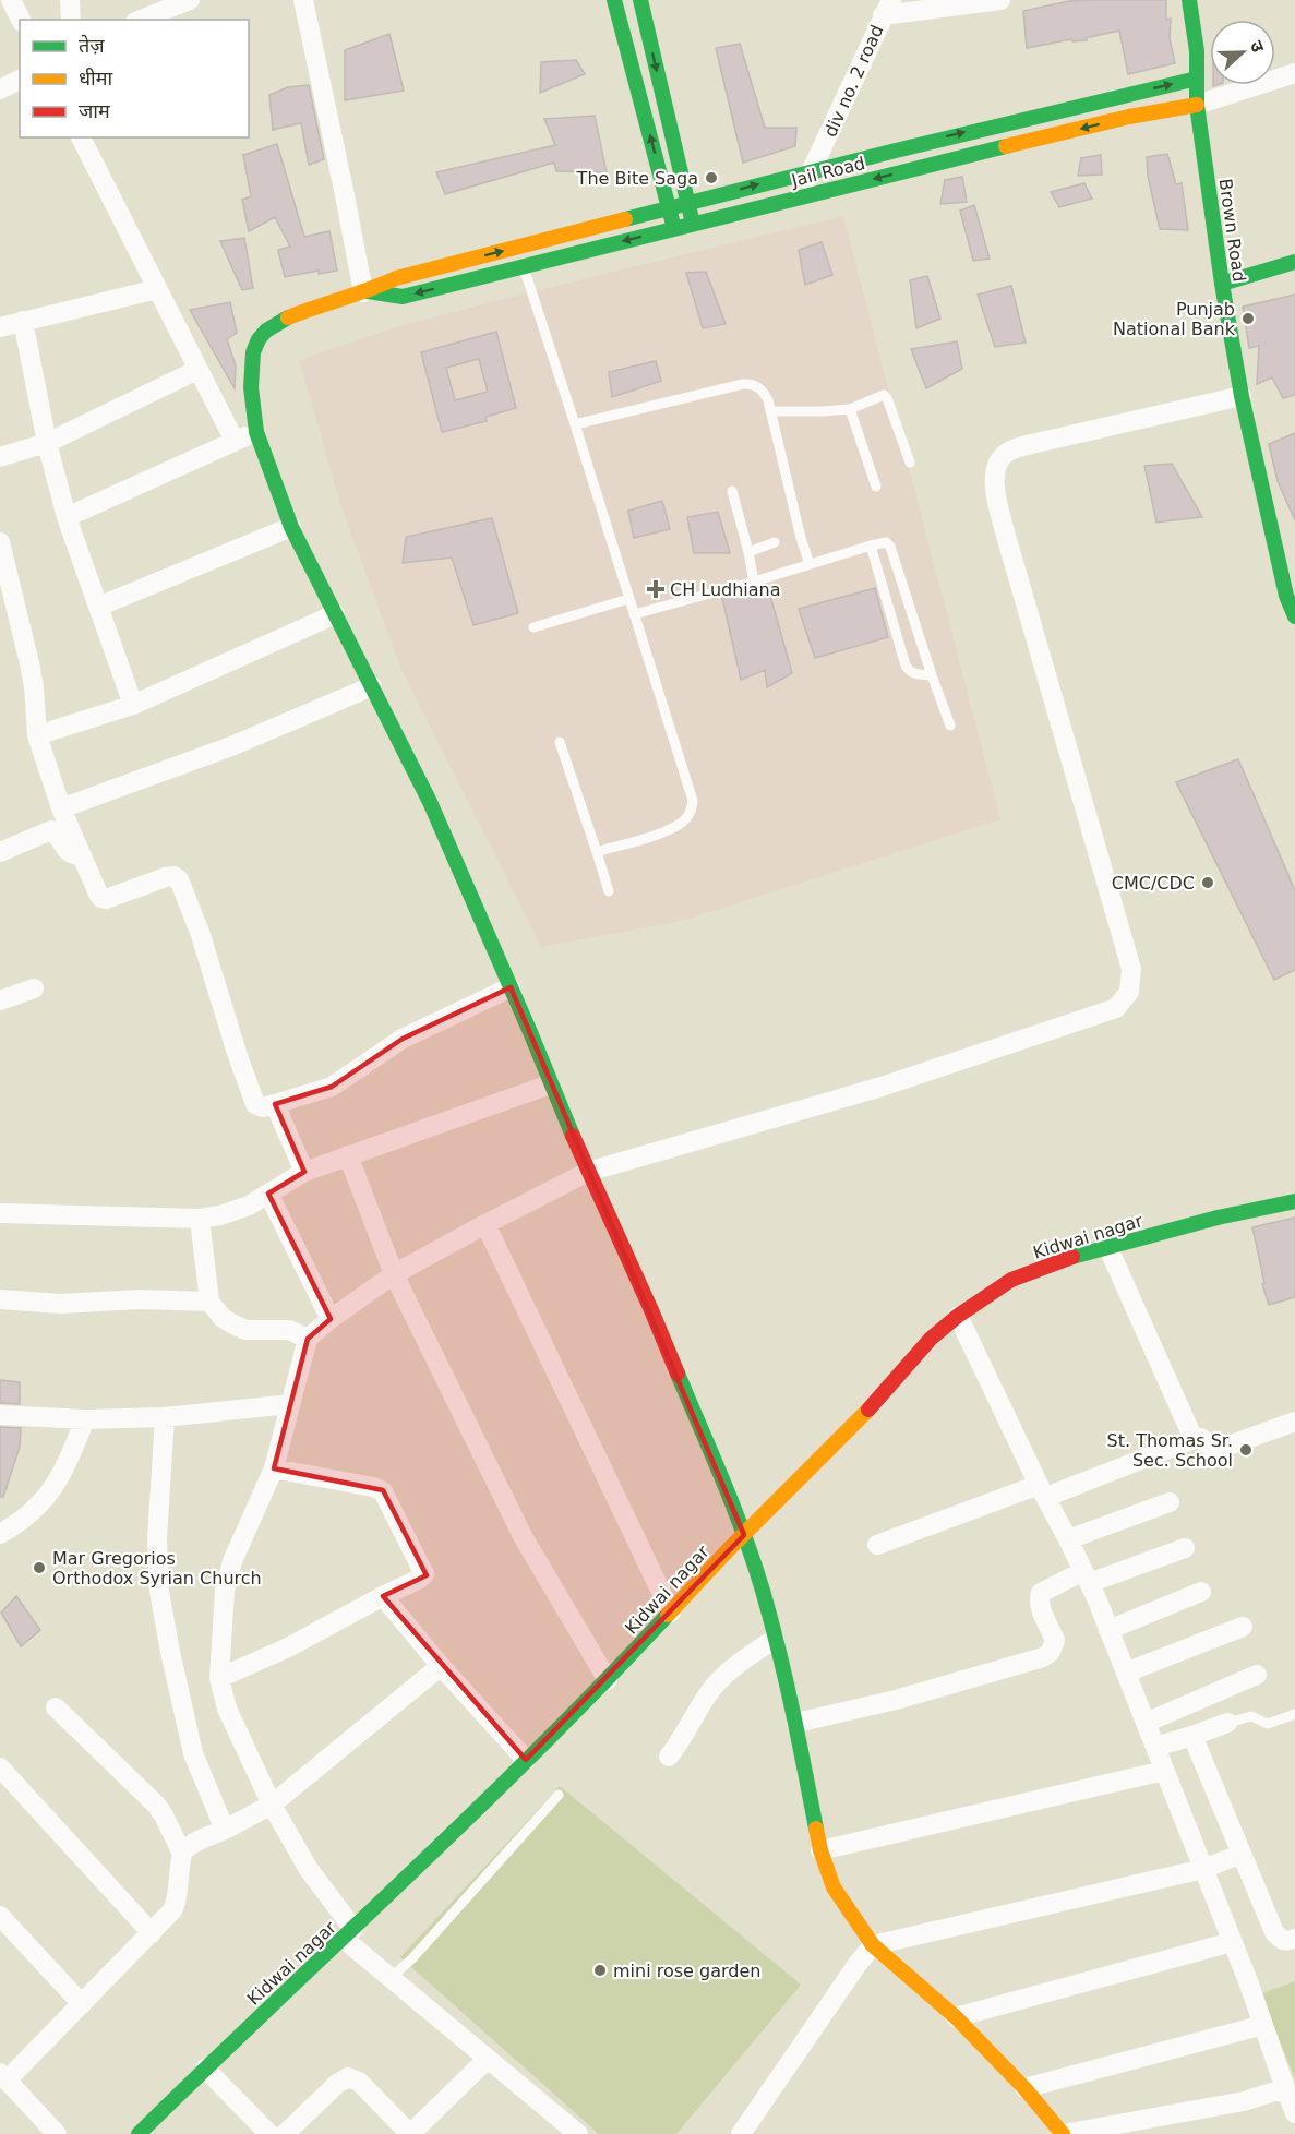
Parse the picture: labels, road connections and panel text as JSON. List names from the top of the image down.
{
  "streets": {
    "street": [
      "div no. 2 road",
      "Jail Road",
      "Brown Road",
      "Kidwai nagar"
    ]
  },
  "crossings": [
    ["div no. 2 road", "Jail Road"],
    ["Jail Road", "Brown Road"]
  ],
  "places": {
    "other": [
      "The Bite Saga",
      "Punjab National Bank",
      "CMC/CDC",
      "St. Thomas Sr. Sec. School",
      "Mar Gregorios Orthodox Syrian Church",
      "mini rose garden"
    ],
    "health": ["CH Ludhiana"]
  },
  "legend": ["तेज़", "धीमा", "जाम"],
  "north": "right"
}
